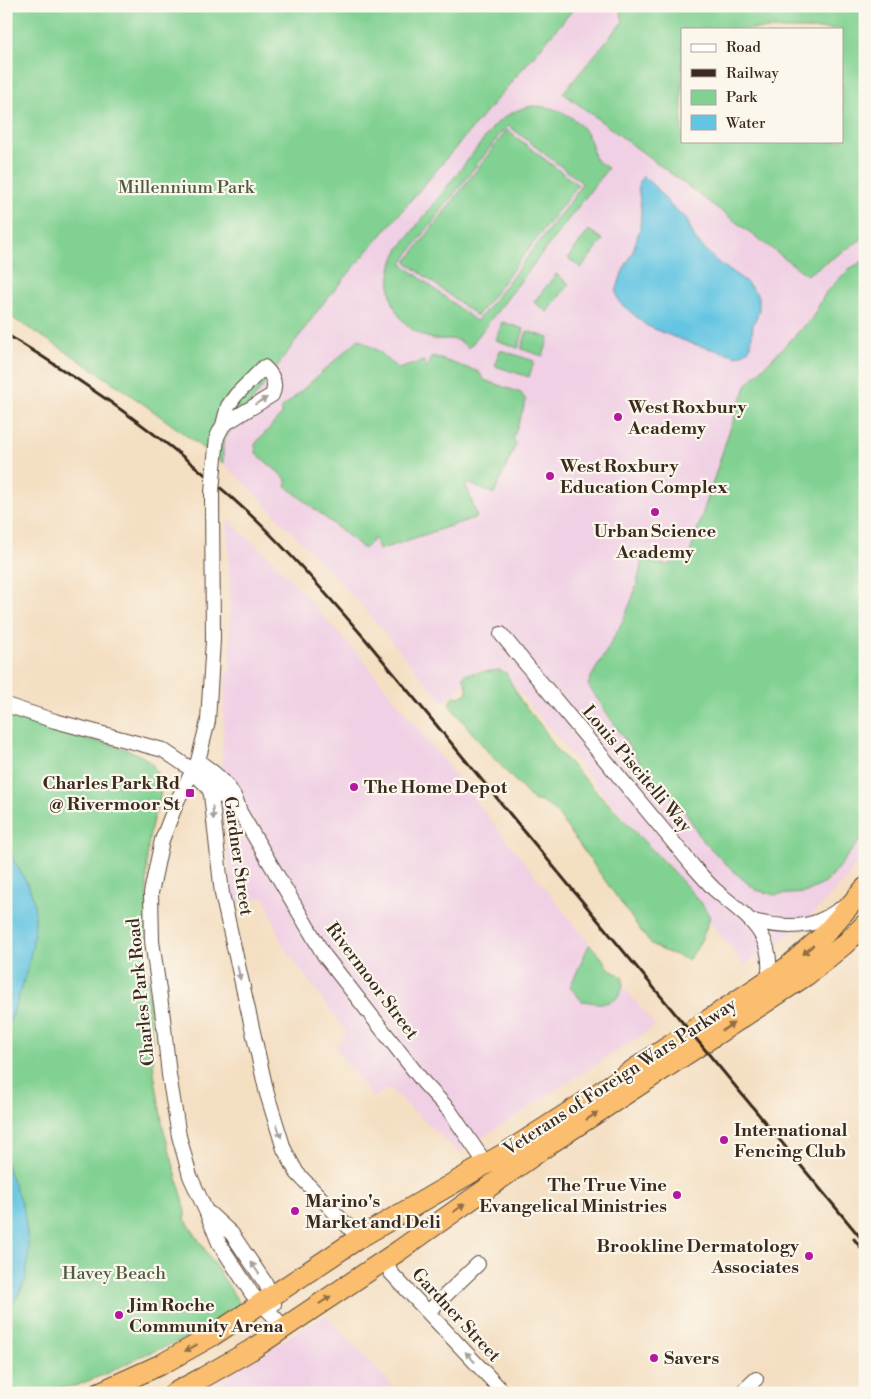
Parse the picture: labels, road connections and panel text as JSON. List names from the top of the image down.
{
  "streets": {
    "highway": ["Veterans of Foreign Wars Parkway"],
    "street": [
      "Louis Piscitelli Way",
      "Gardner Street",
      "Rivermoor Street",
      "Charles Park Road"
    ]
  },
  "crossings": [
    ["Louis Piscitelli Way", "Veterans of Foreign Wars Parkway"],
    ["Gardner Street", "Rivermoor Street"],
    ["Gardner Street", "Charles Park Road"],
    ["Gardner Street", "Veterans of Foreign Wars Parkway"],
    ["Rivermoor Street", "Charles Park Road"],
    ["Rivermoor Street", "Veterans of Foreign Wars Parkway"],
    ["Charles Park Road", "Veterans of Foreign Wars Parkway"]
  ],
  "parks": ["Millennium Park", "Havey Beach"],
  "places": {
    "other": [
      "West Roxbury Academy",
      "West Roxbury Education Complex",
      "Urban Science Academy",
      "The Home Depot",
      "International Fencing Club",
      "The True Vine Evangelical Ministries",
      "Marino's Market and Deli",
      "Brookline Dermatology Associates",
      "Jim Roche Community Arena",
      "Savers"
    ],
    "transit": ["Charles Park Rd @ Rivermoor St"]
  },
  "legend": [
    "Road",
    "Railway",
    "Park",
    "Water"
  ]
}
